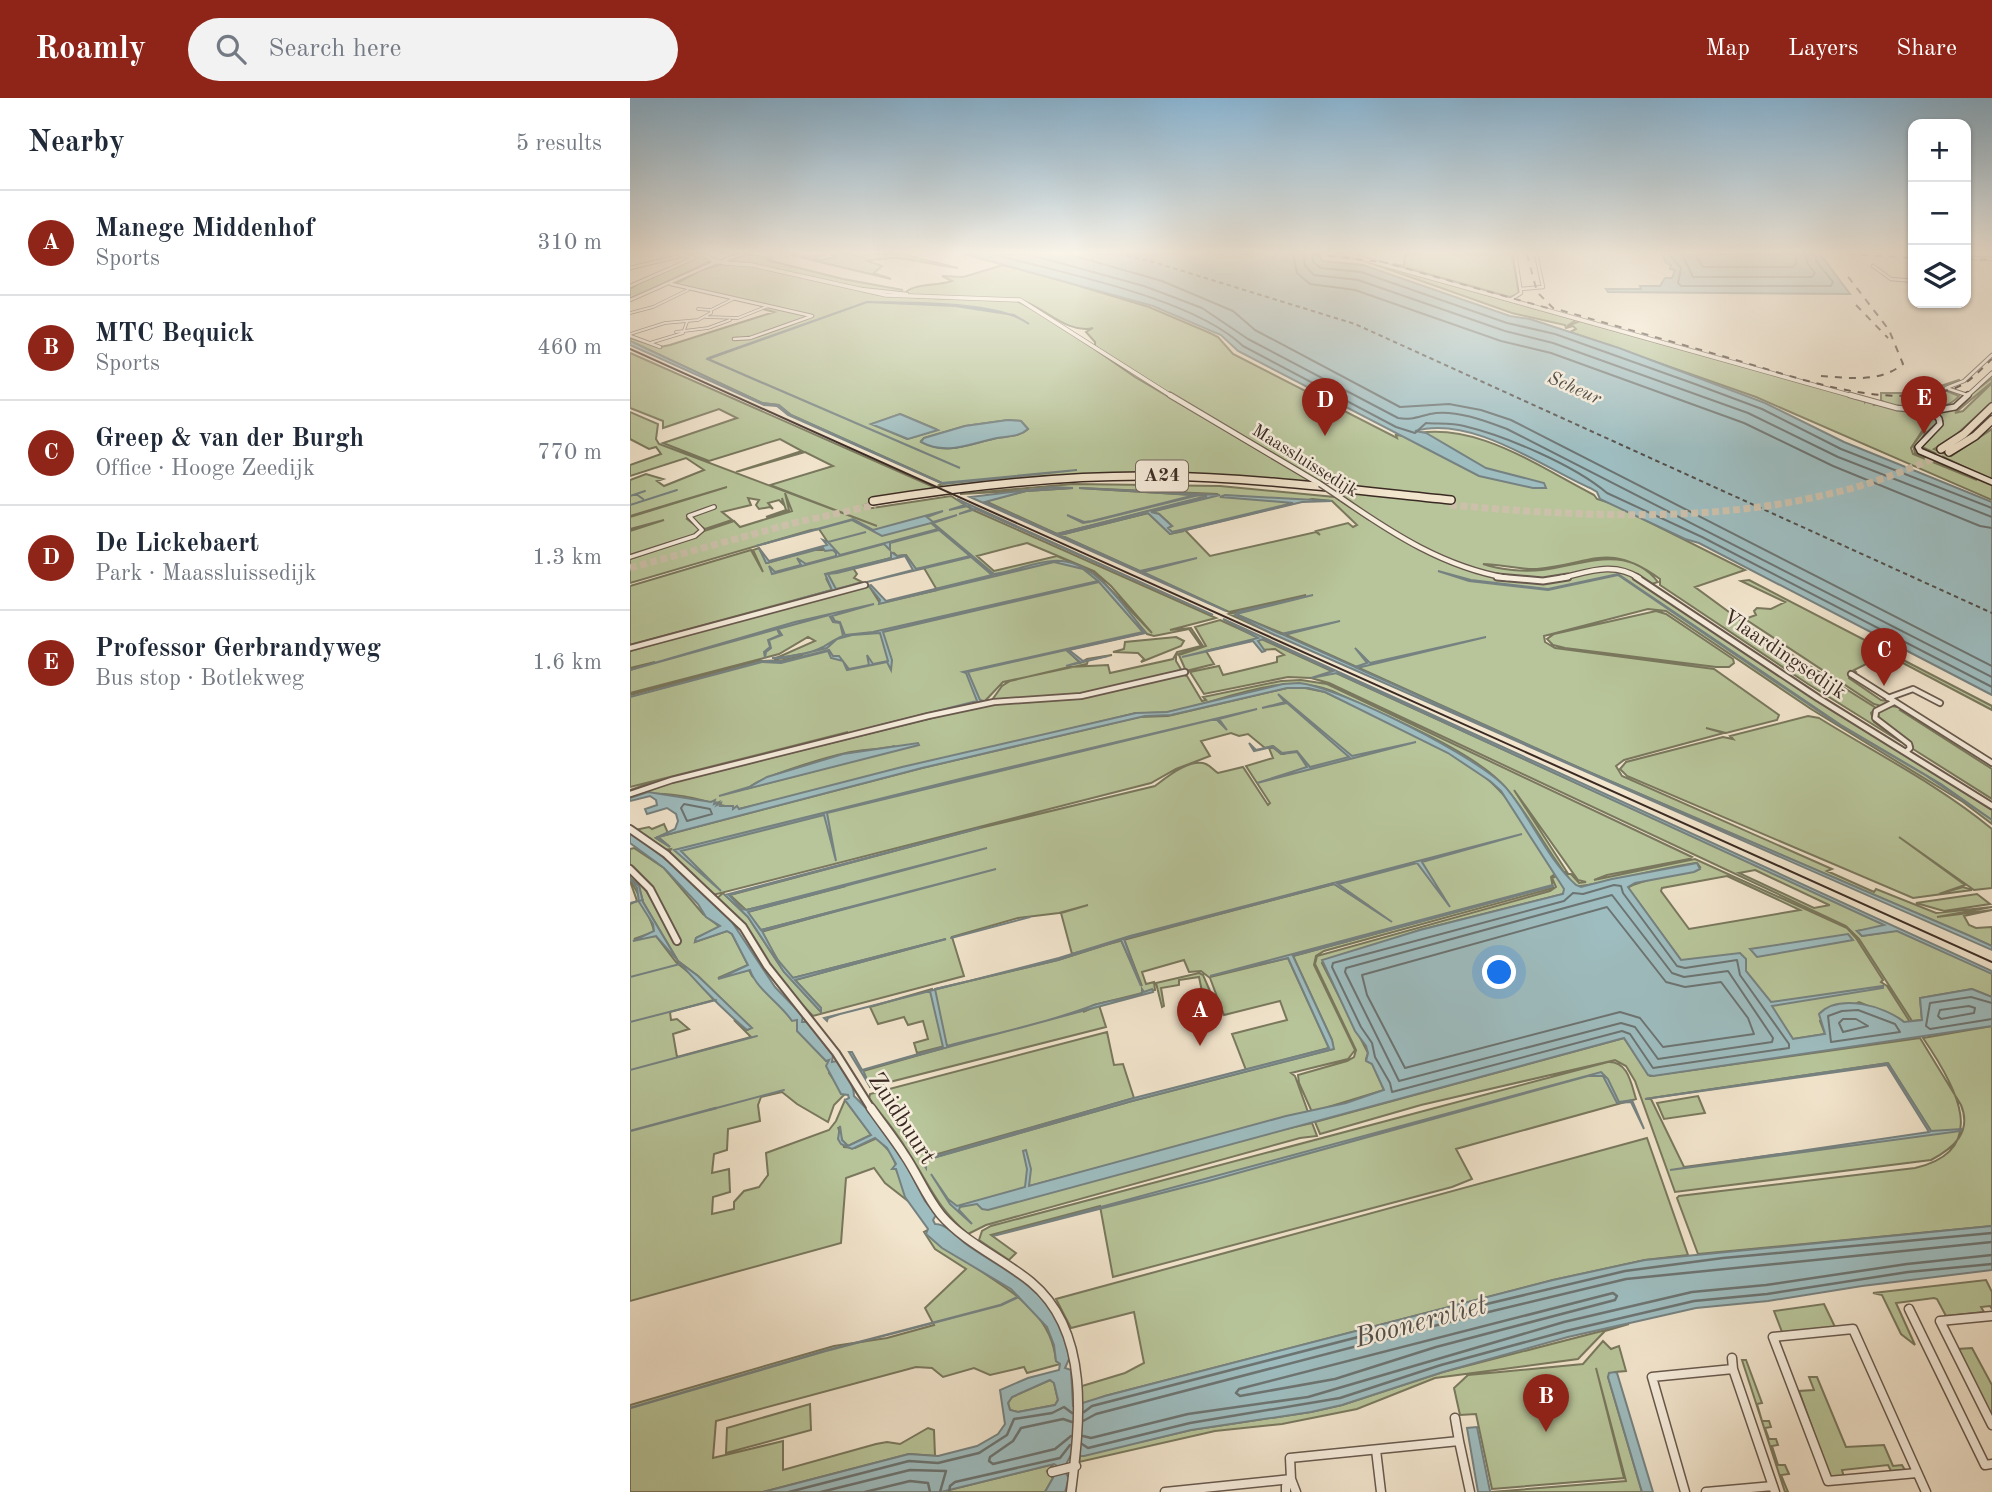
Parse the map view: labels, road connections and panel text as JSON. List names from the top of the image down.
{
  "streets": {
    "highway": ["A24"],
    "street": ["Maassluissedijk", "Vlaardingsedijk", "Zuidbuurt"]
  },
  "crossings": [
    ["Maassluissedijk", "Vlaardingsedijk"]
  ],
  "water": ["Scheur", "Boonervliet"],
  "page": {
    "header": "Roamly",
    "search": "Search here",
    "nav": ["Map", "Layers", "Share"],
    "heading": ["Nearby", "5 results"],
    "map_buttons": ["+", "−"],
    "list": [
      {
        "mark": "A",
        "name": "Manege Middenhof",
        "note": "Sports",
        "value": "310 m"
      },
      {
        "mark": "B",
        "name": "MTC Bequick",
        "note": "Sports",
        "value": "460 m"
      },
      {
        "mark": "C",
        "name": "Greep & van der Burgh",
        "note": "Office · Hooge Zeedijk",
        "value": "770 m"
      },
      {
        "mark": "D",
        "name": "De Lickebaert",
        "note": "Park · Maassluissedijk",
        "value": "1.3 km"
      },
      {
        "mark": "E",
        "name": "Professor Gerbrandyweg",
        "note": "Bus stop · Botlekweg",
        "value": "1.6 km"
      }
    ],
    "pins": [
      "E",
      "D",
      "C",
      "A",
      "B"
    ]
  }
}
